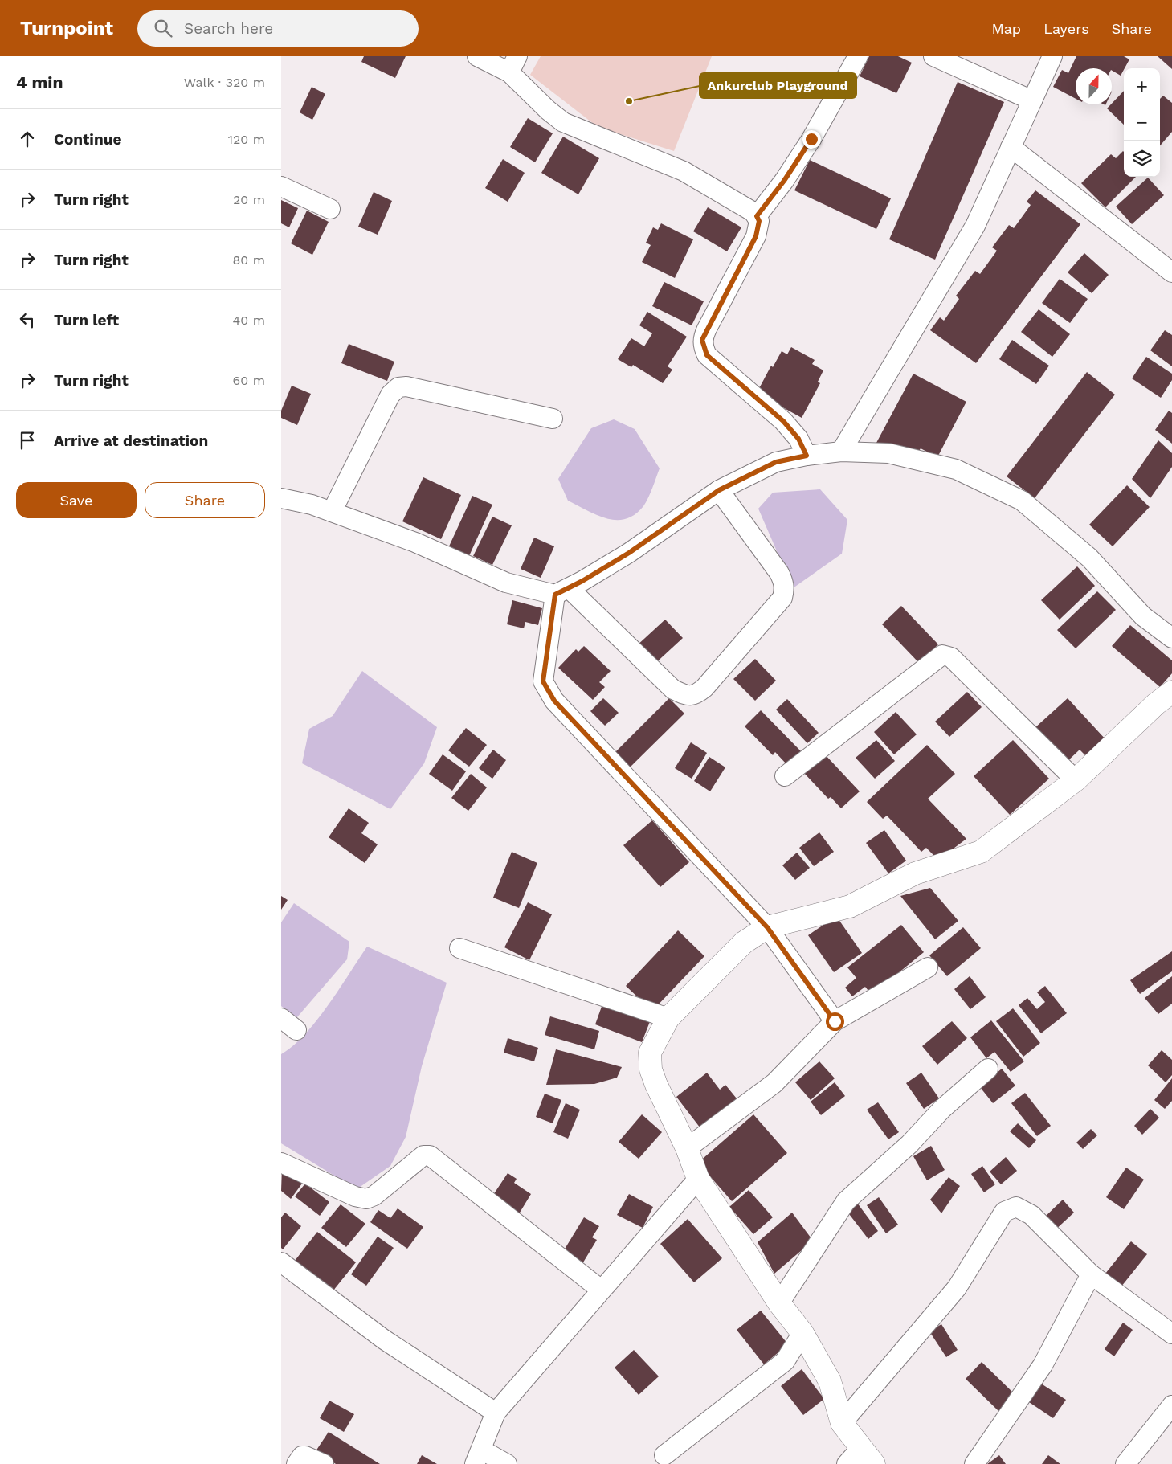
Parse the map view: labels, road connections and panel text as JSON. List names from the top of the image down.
{
  "places": ["Ankurclub Playground"],
  "north": "top",
  "page": {
    "header": "Turnpoint",
    "search": "Search here",
    "nav": ["Map", "Layers", "Share"],
    "heading": ["4 min", "Walk · 320 m"],
    "map_buttons": ["+", "−"],
    "list": [
      ["Continue", "120 m"],
      ["Turn right", "20 m"],
      ["Turn right", "80 m"],
      ["Turn left", "40 m"],
      ["Turn right", "60 m"],
      "Arrive at destination"
    ],
    "buttons": ["Save", "Share"]
  }
}
